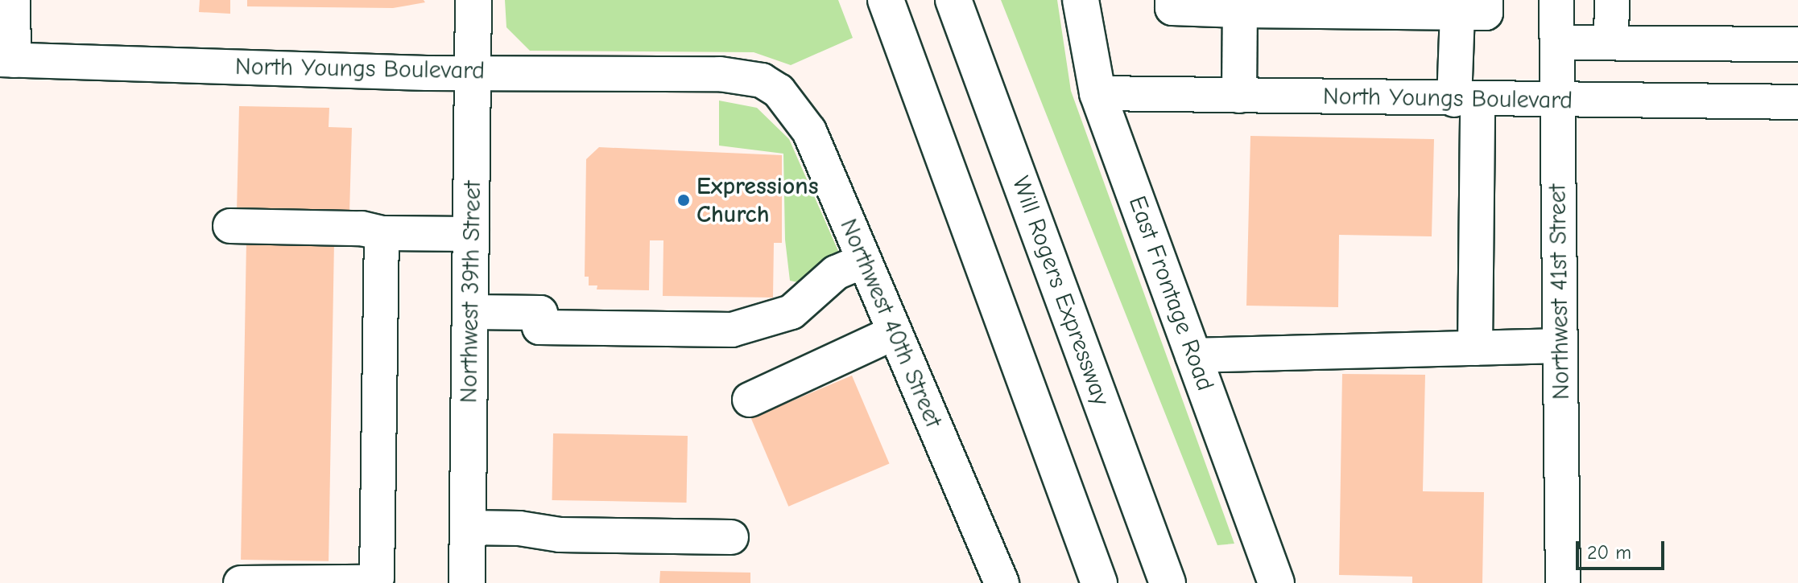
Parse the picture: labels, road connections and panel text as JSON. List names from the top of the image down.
{
  "streets": {
    "main road": ["Will Rogers Expressway", "Northwest 39th Street", "East Frontage Road"],
    "street": ["North Youngs Boulevard", "Northwest 41st Street", "Northwest 40th Street"]
  },
  "crossings": [
    ["North Youngs Boulevard", "Northwest 39th Street"],
    ["North Youngs Boulevard", "Northwest 41st Street"],
    ["North Youngs Boulevard", "East Frontage Road"],
    ["North Youngs Boulevard", "Northwest 40th Street"]
  ],
  "places": ["Expressions Church"],
  "scale_bar": "20 m"
}
